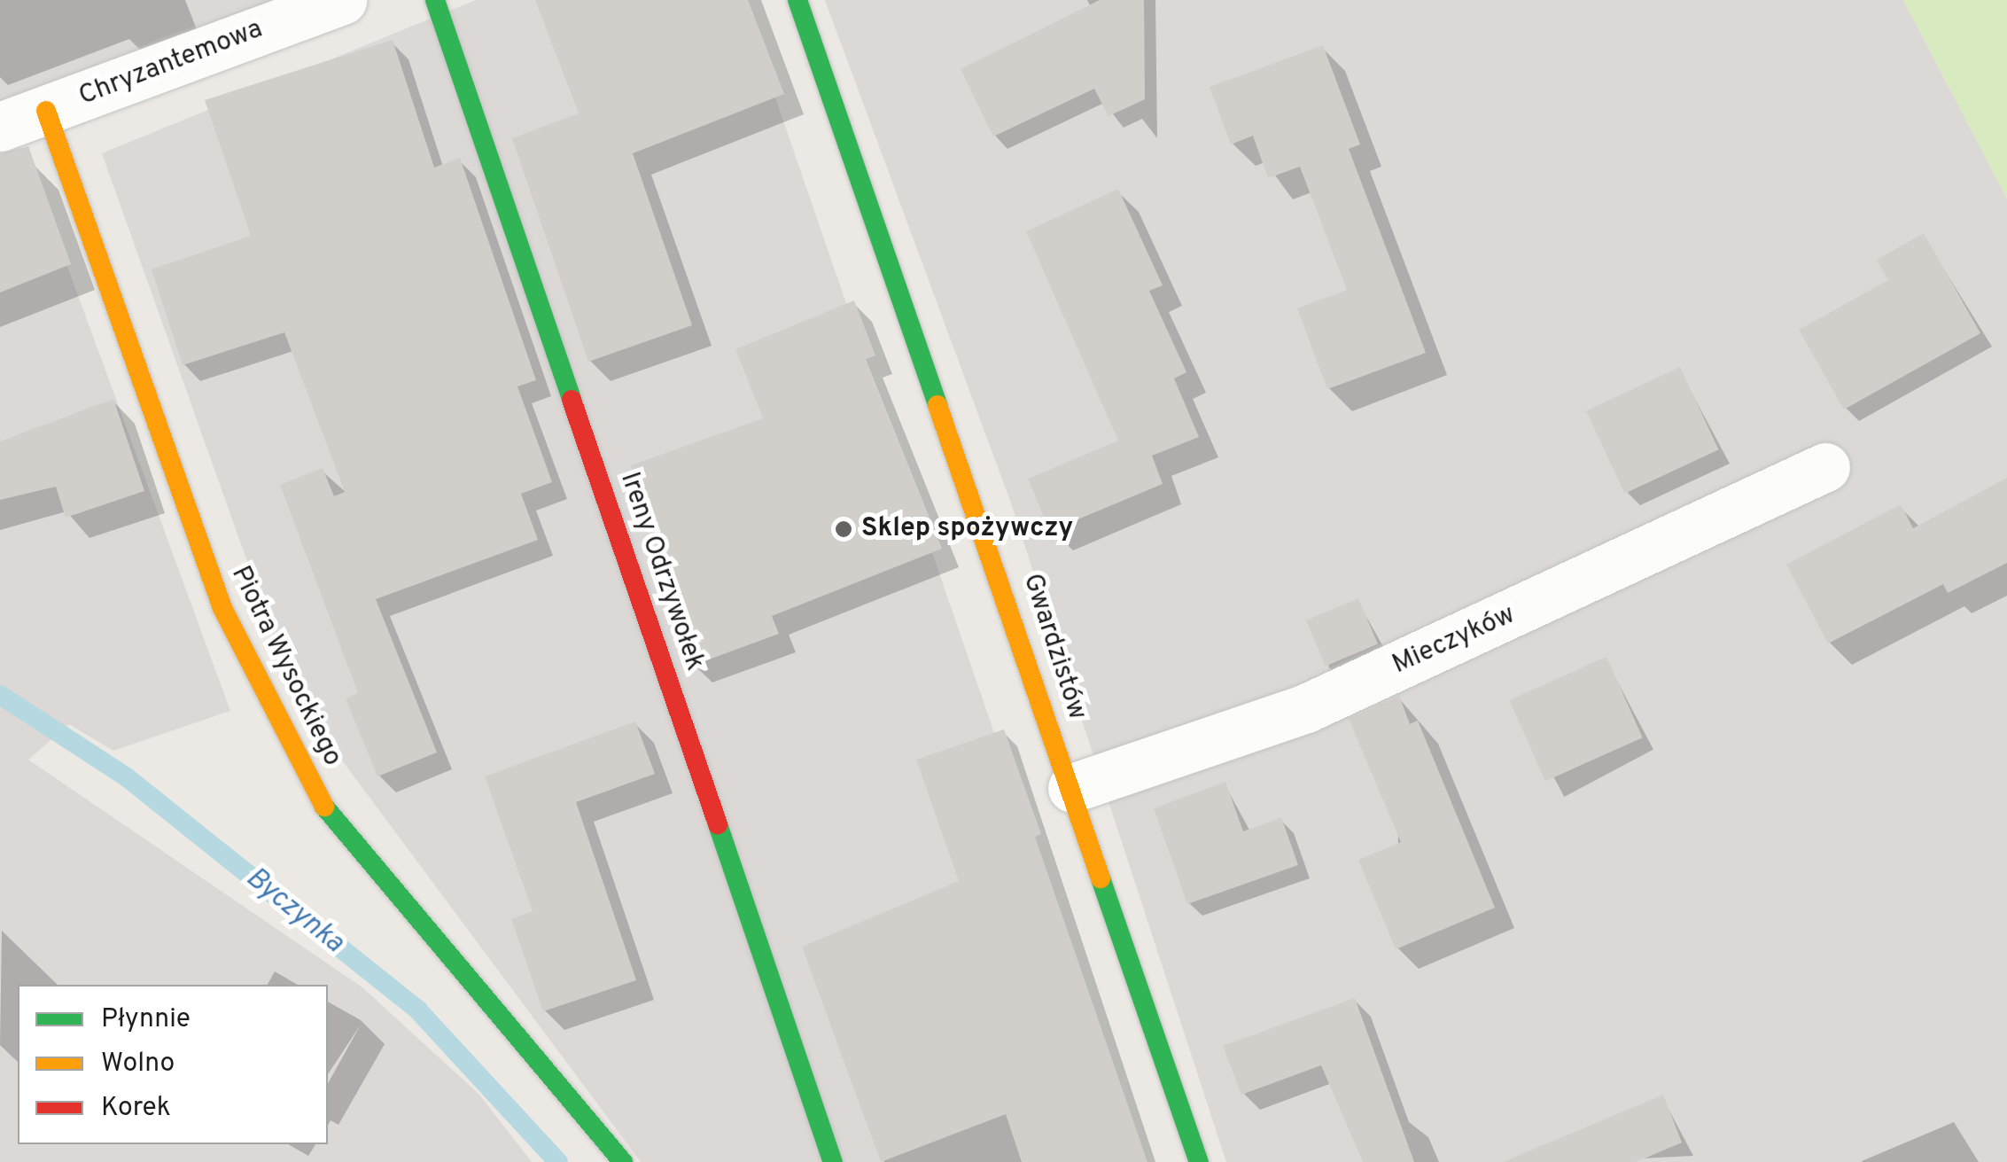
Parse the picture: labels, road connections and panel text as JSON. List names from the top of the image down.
{
  "streets": {
    "street": [
      "Chryzantemowa",
      "Ireny Odrzywołek",
      "Mieczyków",
      "Gwardzistów",
      "Piotra Wysockiego"
    ]
  },
  "crossings": [
    ["Chryzantemowa", "Piotra Wysockiego"],
    ["Mieczyków", "Gwardzistów"]
  ],
  "water": ["Byczynka"],
  "places": ["Sklep spożywczy"],
  "legend": ["Płynnie", "Wolno", "Korek"]
}
